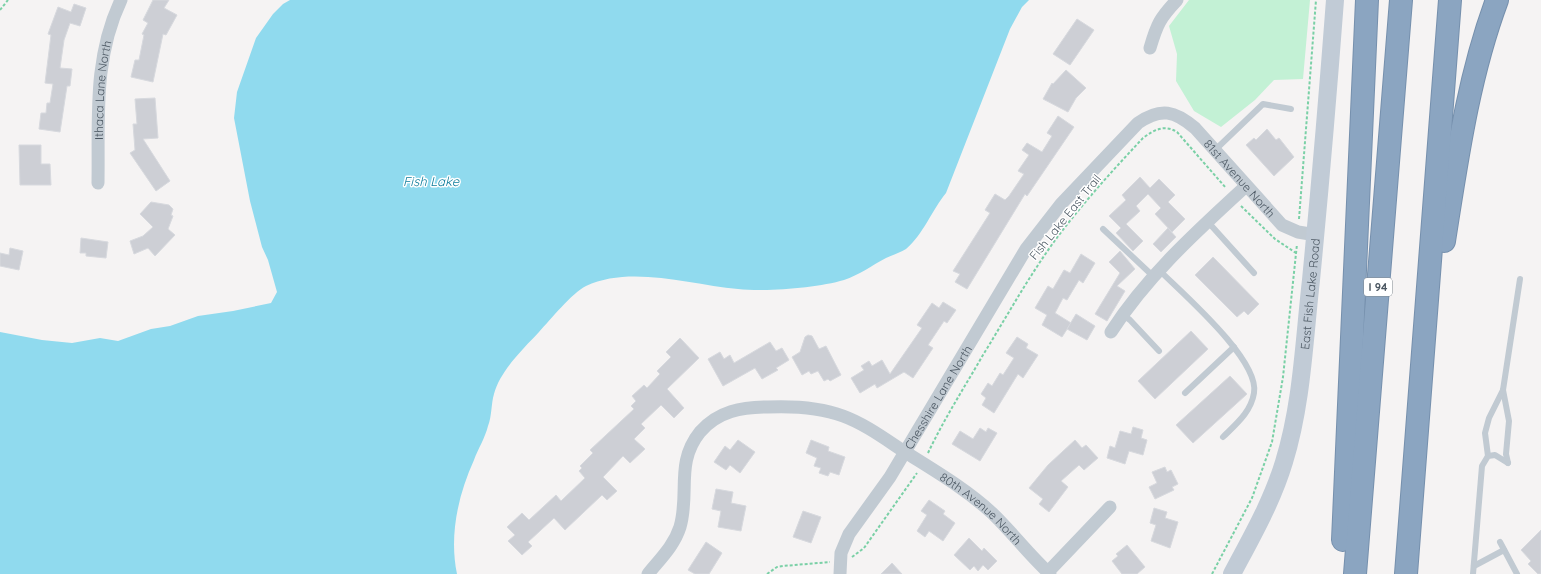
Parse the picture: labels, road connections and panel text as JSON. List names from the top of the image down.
{
  "streets": {
    "highway": ["I 94"],
    "street": [
      "Ithaca Lane North",
      "81st Avenue North",
      "East Fish Lake Road",
      "Chesshire Lane North",
      "80th Avenue North"
    ],
    "path": ["Fish Lake East Trail"]
  },
  "crossings": [
    ["81st Avenue North", "East Fish Lake Road"],
    ["81st Avenue North", "Chesshire Lane North"],
    ["Chesshire Lane North", "80th Avenue North"]
  ],
  "water": ["Fish Lake"]
}
